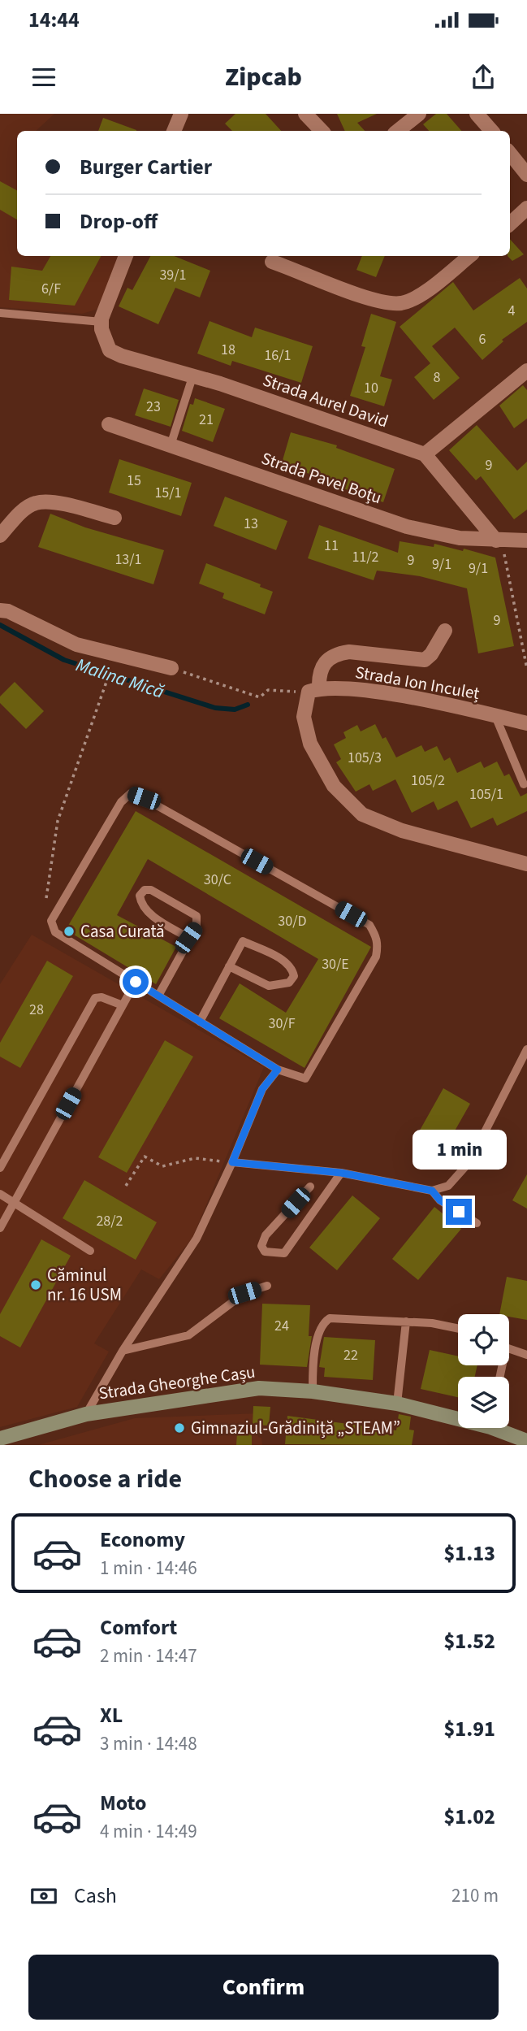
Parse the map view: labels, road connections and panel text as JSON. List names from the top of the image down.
{
  "streets": {
    "street": [
      "Strada Aurel David",
      "Strada Pavel Boțu",
      "Strada Ion Inculeț",
      "Strada Gheorghe Cașu"
    ]
  },
  "water": ["Malina Mică"],
  "places": ["Casa Curată", "Căminul nr. 16 USM", "Gimnaziul-Grădiniță „STEAM”"],
  "house_numbers": [
    "39/1",
    "6/F",
    "4",
    "6",
    "18",
    "16/1",
    "8",
    "10",
    "23",
    "21",
    "9",
    "15",
    "15/1",
    "13",
    "11",
    "11/2",
    "13/1",
    "9",
    "9/1",
    "9/1",
    "9",
    "105/3",
    "105/2",
    "105/1",
    "30/C",
    "30/D",
    "30/E",
    "28",
    "30/F",
    "28/2",
    "24",
    "22"
  ],
  "page": {
    "status": "14:44",
    "header": "Zipcab",
    "banner": ["Burger Cartier", "Drop-off"],
    "bubble": "1 min",
    "heading": "Choose a ride",
    "list": [
      {
        "name": "Economy",
        "note": "1 min · 14:46",
        "value": "$1.13"
      },
      {
        "name": "Comfort",
        "note": "2 min · 14:47",
        "value": "$1.52"
      },
      {
        "name": "XL",
        "note": "3 min · 14:48",
        "value": "$1.91"
      },
      {
        "name": "Moto",
        "note": "4 min · 14:49",
        "value": "$1.02"
      }
    ],
    "pay": ["Cash", "210 m"],
    "buttons": "Confirm"
  }
}
